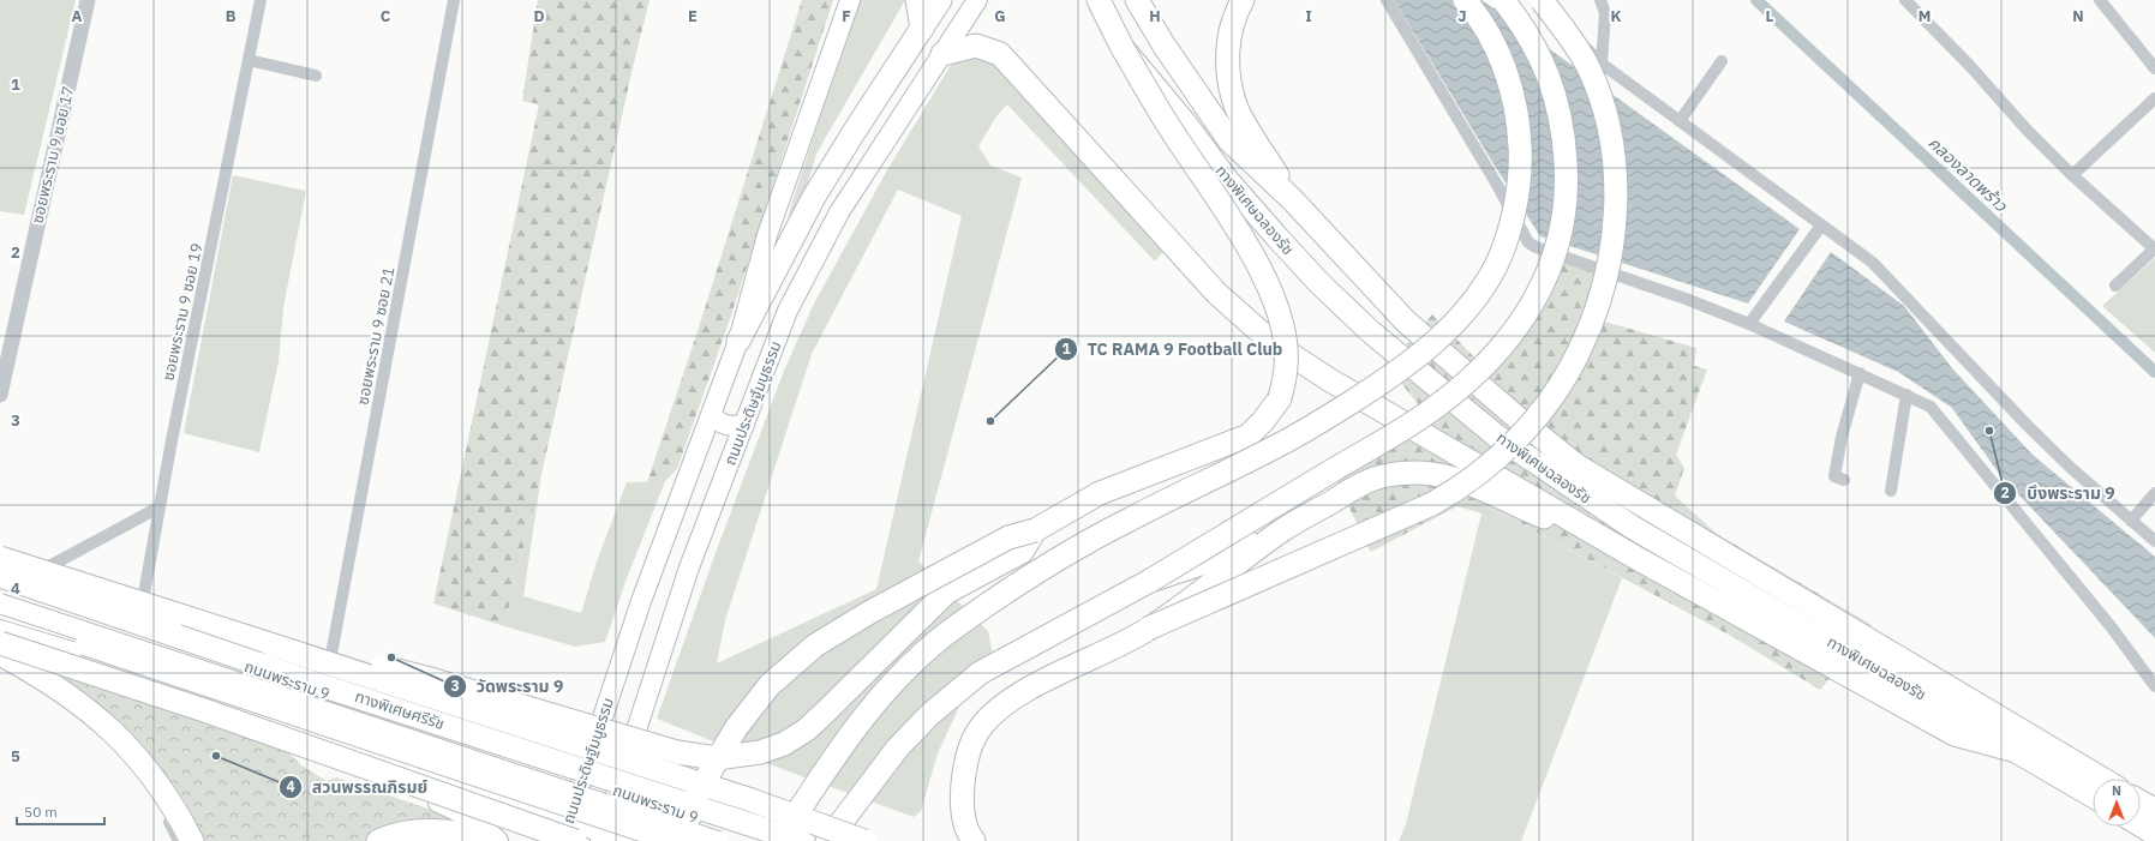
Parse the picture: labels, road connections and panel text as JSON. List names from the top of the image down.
{
  "streets": {
    "highway": ["ทางพิเศษฉลองรัช", "ทางพิเศษศรีรัช"],
    "main road": ["ถนนประดิษฐ์มนูธรรม", "ถนนพระราม 9"],
    "street": ["ซอยพระราม 9 ซอย 17", "ซอยพระราม 9 ซอย 19", "ซอยพระราม 9 ซอย 21"]
  },
  "crossings": [
    ["ซอยพระราม 9 ซอย 19", "ถนนพระราม 9"],
    ["ถนนประดิษฐ์มนูธรรม", "ถนนพระราม 9"]
  ],
  "water": ["คลองลาดพร้าว"],
  "places": [
    "TC RAMA 9 Football Club",
    "บึงพระราม 9",
    "วัดพระราม 9",
    "สวนพรรณภิรมย์"
  ],
  "scale_bar": "50 m",
  "north": "top",
  "grid": {
    "columns": [
      "A",
      "B",
      "C",
      "D",
      "E",
      "F",
      "G",
      "H",
      "I",
      "J",
      "K",
      "L",
      "M",
      "N"
    ],
    "rows": [
      "1",
      "2",
      "3",
      "4",
      "5"
    ]
  }
}
